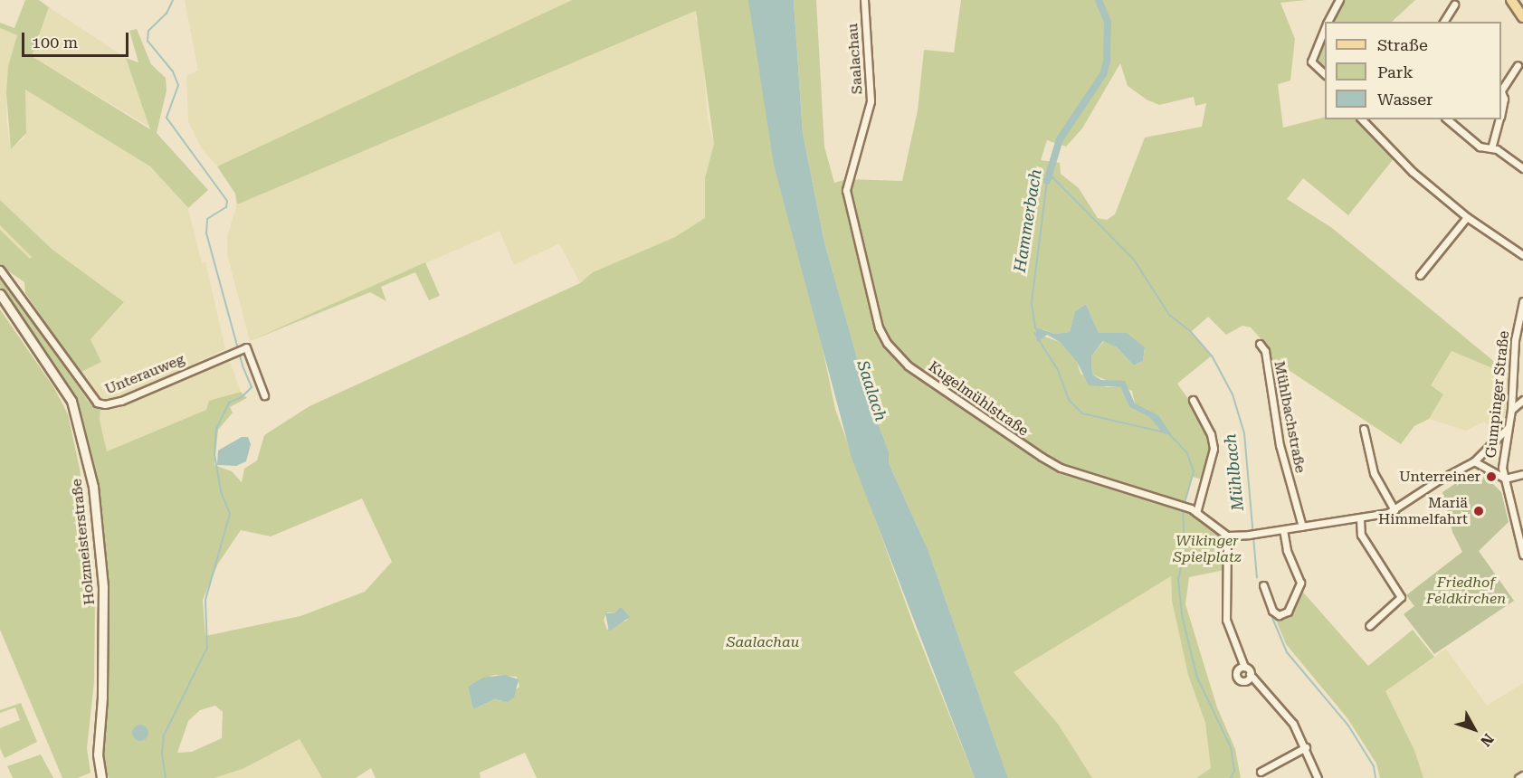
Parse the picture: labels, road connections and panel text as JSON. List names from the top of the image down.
{
  "streets": {
    "street": [
      "Saalachau",
      "Unterauweg",
      "Gumpinger Straße",
      "Kugelmühlstraße",
      "Mühlbachstraße",
      "Holzmeisterstraße"
    ]
  },
  "crossings": [
    ["Saalachau", "Kugelmühlstraße"]
  ],
  "water": ["Hammerbach", "Saalach", "Mühlbach"],
  "parks": ["Wikinger Spielplatz", "Friedhof Feldkirchen", "Saalachau"],
  "places": ["Unterreiner", "Mariä Himmelfahrt"],
  "legend": ["Straße", "Park", "Wasser"],
  "scale_bar": "100 m",
  "north": "bottom right"
}
